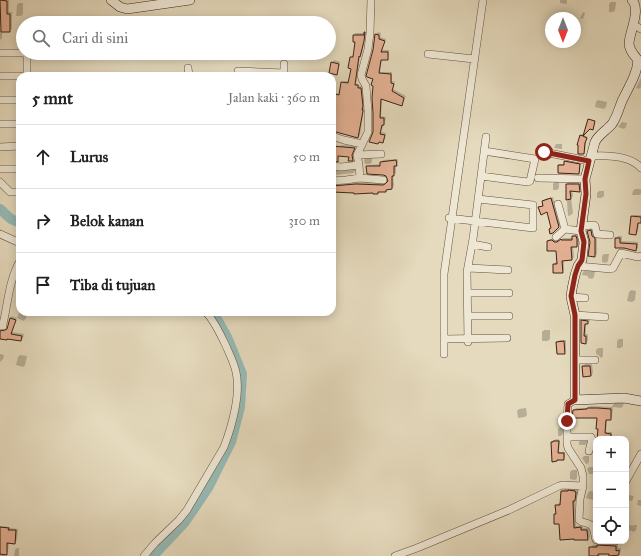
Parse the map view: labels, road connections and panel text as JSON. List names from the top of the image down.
{
  "north": "bottom",
  "page": {
    "search": "Cari di sini",
    "heading": ["5 mnt", "Jalan kaki · 360 m"],
    "list": [
      ["Lurus", "50 m"],
      ["Belok kanan", "310 m"],
      "Tiba di tujuan"
    ],
    "map_buttons": ["+", "−"]
  }
}
